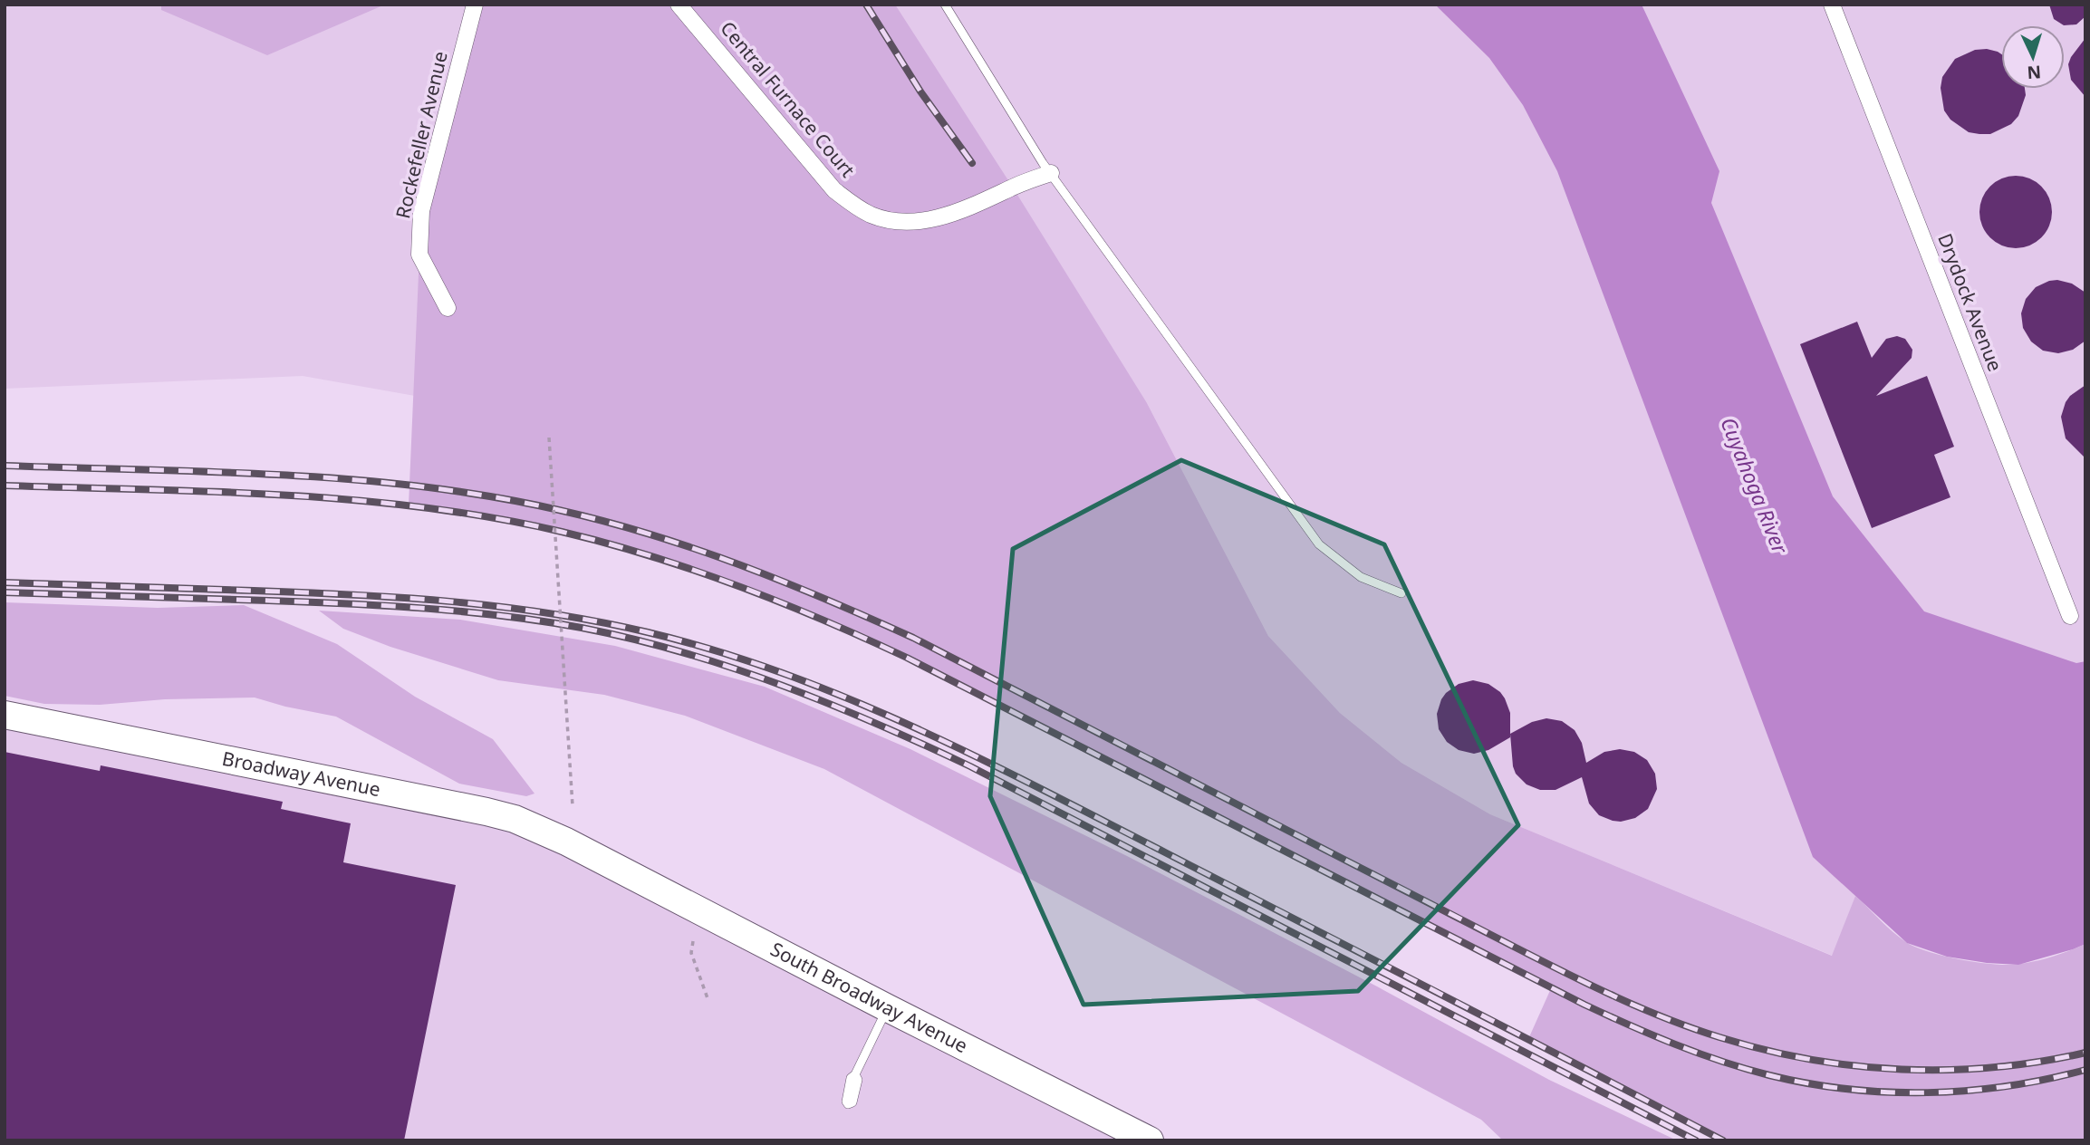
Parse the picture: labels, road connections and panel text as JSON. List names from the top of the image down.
{
  "streets": {
    "main road": ["Broadway Avenue", "South Broadway Avenue"],
    "street": ["Central Furnace Court", "Rockefeller Avenue", "Drydock Avenue"]
  },
  "crossings": [
    ["Broadway Avenue", "South Broadway Avenue"]
  ],
  "water": ["Cuyahoga River"],
  "north": "bottom"
}
